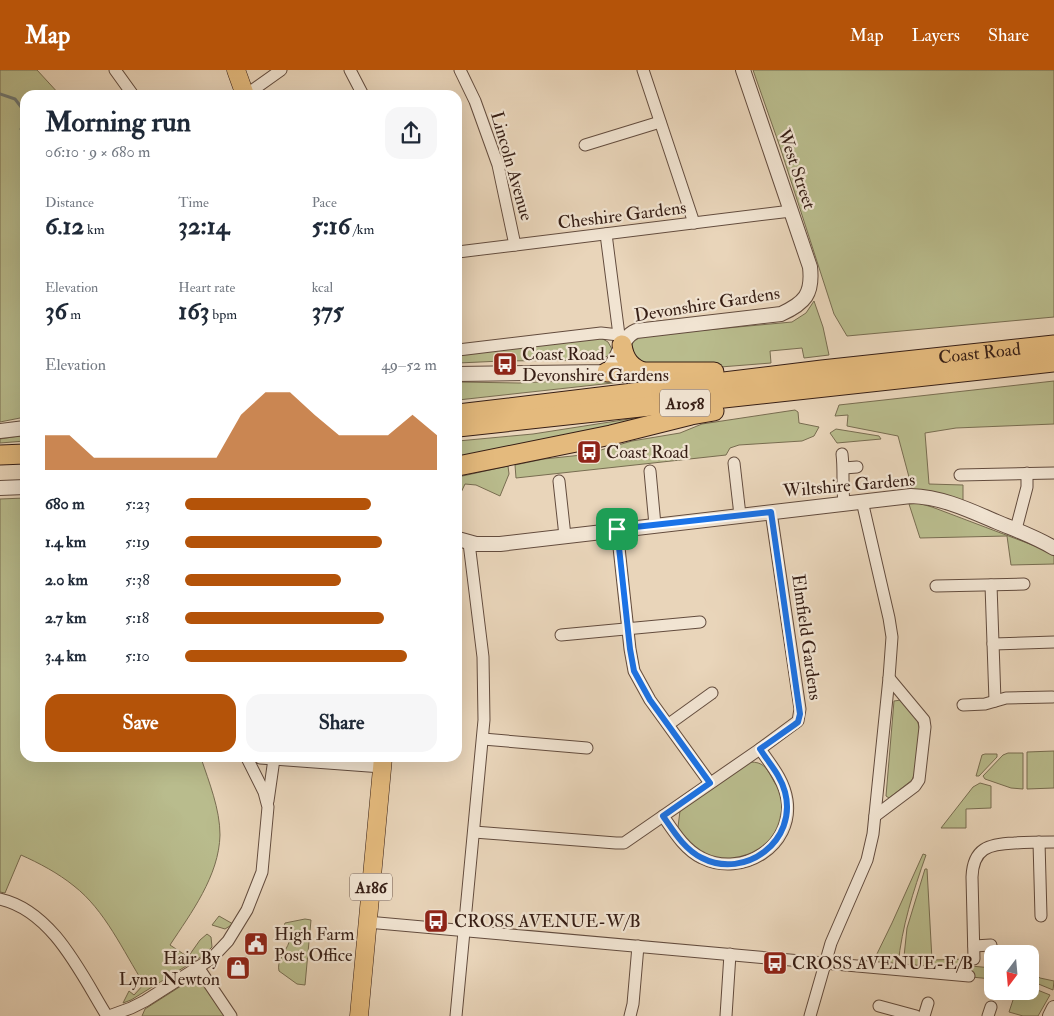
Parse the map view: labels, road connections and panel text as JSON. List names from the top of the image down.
{
  "streets": {
    "highway": ["Coast Road", "A1058"],
    "main road": ["A186"],
    "street": [
      "Lincoln Avenue",
      "West Street",
      "Cheshire Gardens",
      "Devonshire Gardens",
      "Wiltshire Gardens",
      "Elmfield Gardens"
    ]
  },
  "crossings": [
    ["Lincoln Avenue", "Cheshire Gardens"],
    ["West Street", "Cheshire Gardens"],
    ["West Street", "Devonshire Gardens"],
    ["Wiltshire Gardens", "Elmfield Gardens"]
  ],
  "places": {
    "bus stop": [
      "Coast Road - Devonshire Gardens",
      "Coast Road",
      "CROSS AVENUE-W/B",
      "CROSS AVENUE-E/B"
    ],
    "public building": ["High Farm Post Office"],
    "shop": ["Hair By Lynn Newton"]
  },
  "north": "bottom",
  "page": {
    "header": "Map",
    "nav": ["Map", "Layers", "Share"],
    "heading": ["Morning run", "06:10 · 9 × 680 m"],
    "stats": [
      ["Distance", "6.12 km"],
      ["Time", "32:14"],
      ["Pace", "5:16 /km"],
      ["Elevation", "36 m"],
      ["Heart rate", "163 bpm"],
      ["kcal", "375"]
    ],
    "chart": ["Elevation", "49–52 m"],
    "list": [
      {
        "name": "680 m",
        "note": "5:23"
      },
      {
        "name": "1.4 km",
        "note": "5:19"
      },
      {
        "name": "2.0 km",
        "note": "5:38"
      },
      {
        "name": "2.7 km",
        "note": "5:18"
      },
      {
        "name": "3.4 km",
        "note": "5:10"
      }
    ],
    "buttons": ["Save", "Share"]
  }
}
